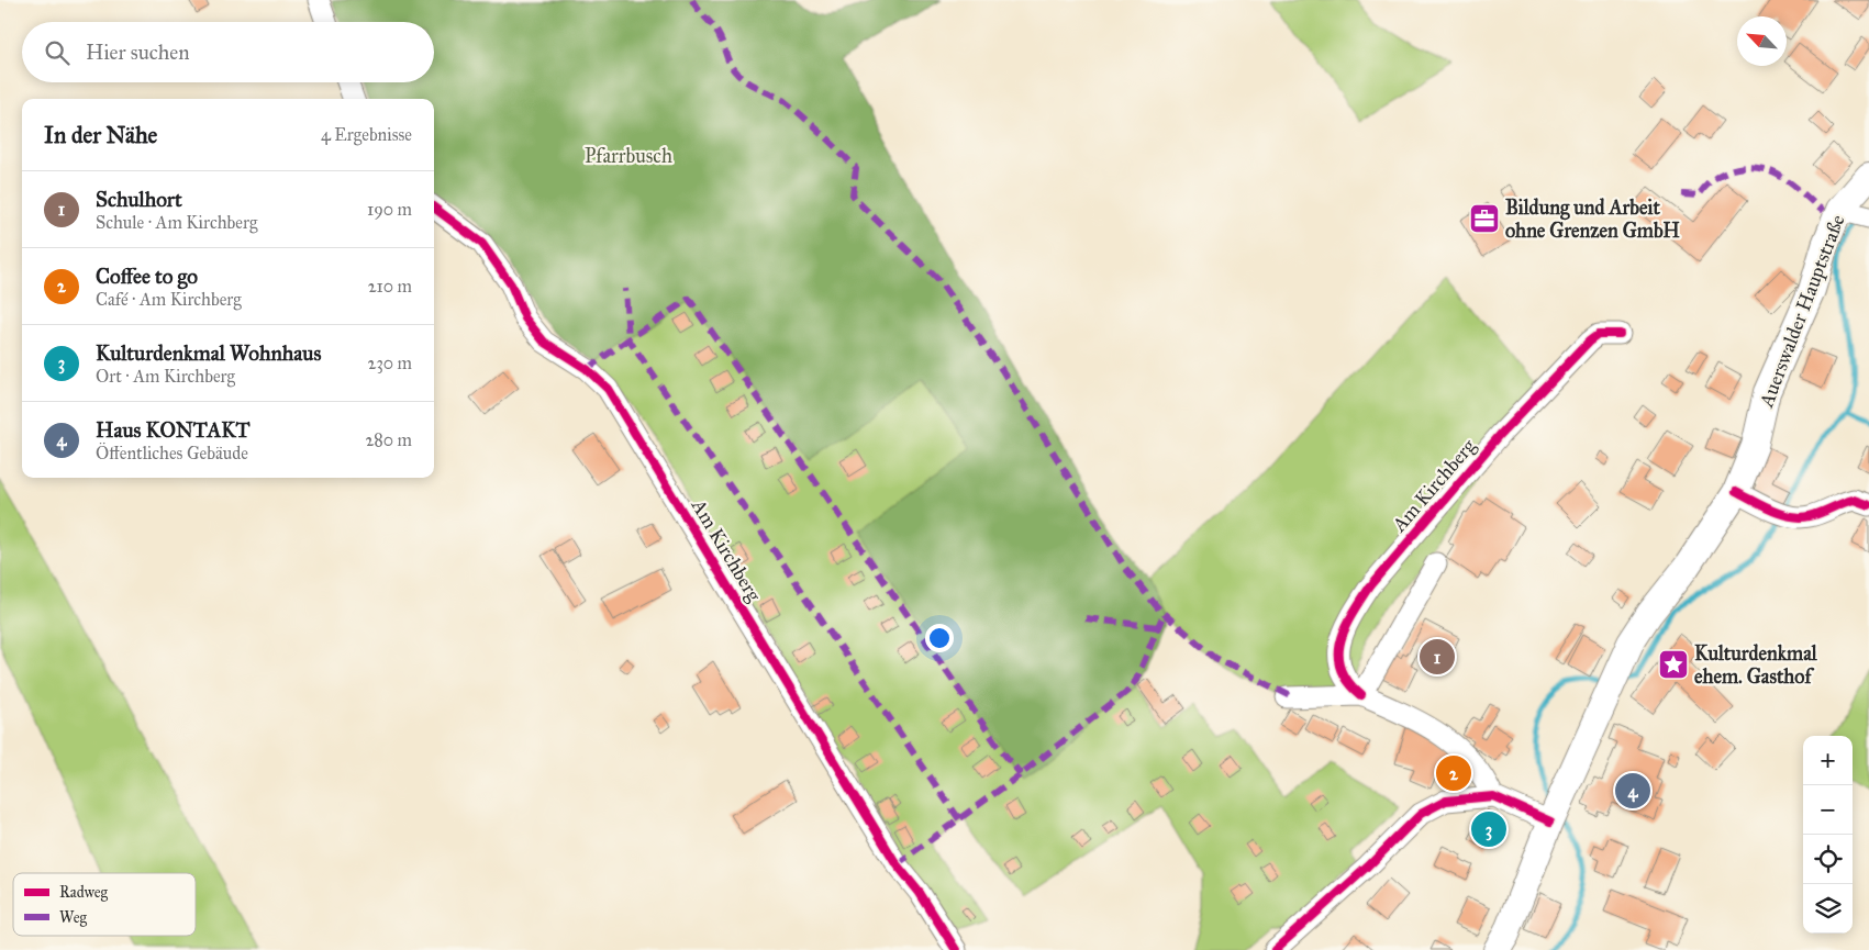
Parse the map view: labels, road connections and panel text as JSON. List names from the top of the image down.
{
  "streets": {
    "main road": ["Auerswalder Hauptstraße"],
    "street": ["Am Kirchberg"]
  },
  "parks": ["Pfarrbusch"],
  "places": {
    "office": ["Bildung und Arbeit ohne Grenzen GmbH"],
    "place": ["Kulturdenkmal ehem. Gasthof"]
  },
  "legend": ["Radweg", "Weg"],
  "north": "top left",
  "page": {
    "search": "Hier suchen",
    "heading": ["In der Nähe", "4 Ergebnisse"],
    "list": [
      {
        "mark": "1",
        "name": "Schulhort",
        "note": "Schule · Am Kirchberg",
        "value": "190 m"
      },
      {
        "mark": "2",
        "name": "Coffee to go",
        "note": "Café · Am Kirchberg",
        "value": "210 m"
      },
      {
        "mark": "3",
        "name": "Kulturdenkmal Wohnhaus",
        "note": "Ort · Am Kirchberg",
        "value": "230 m"
      },
      {
        "mark": "4",
        "name": "Haus KONTAKT",
        "note": "Öffentliches Gebäude",
        "value": "280 m"
      }
    ],
    "pins": [
      "1",
      "2",
      "4",
      "3"
    ],
    "map_buttons": ["+", "−"]
  }
}
